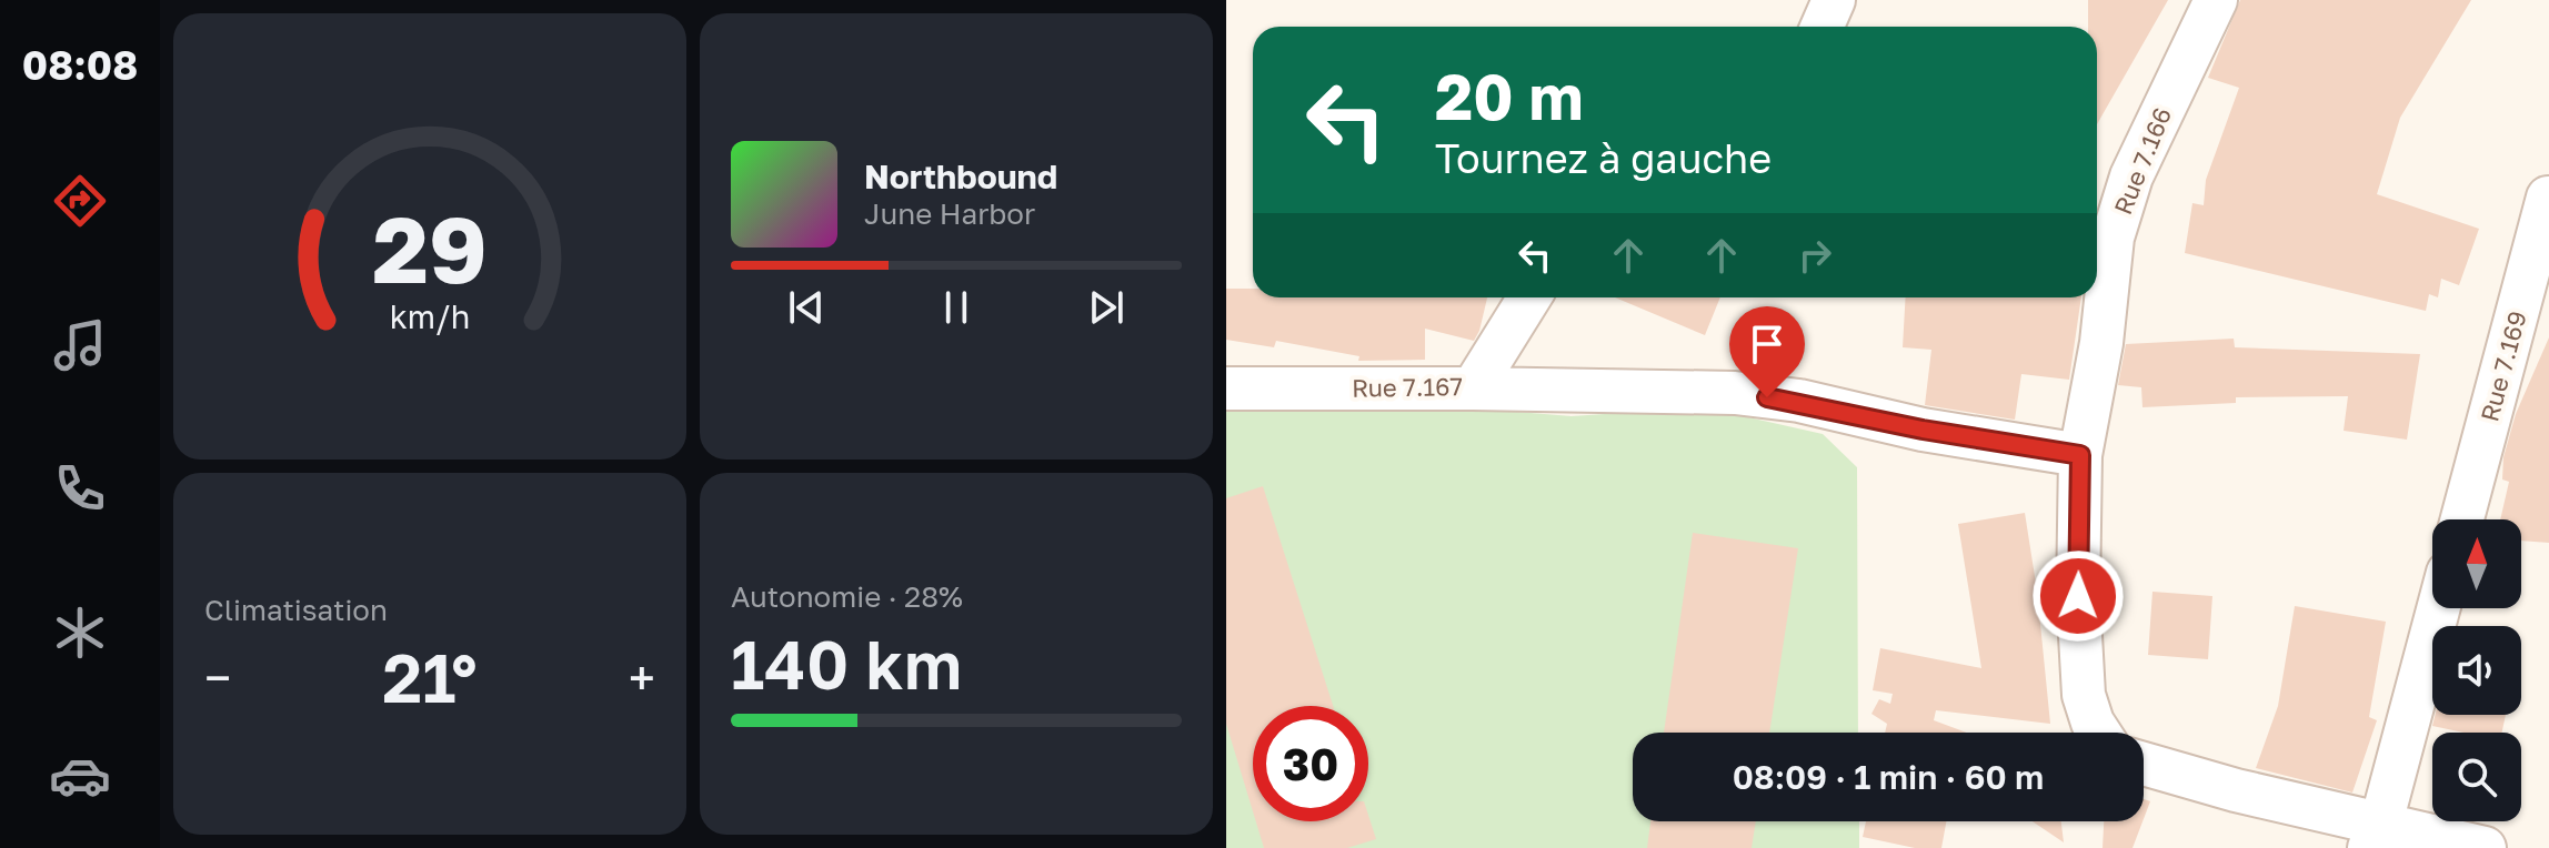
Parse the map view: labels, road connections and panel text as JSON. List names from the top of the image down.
{
  "streets": {
    "street": ["Rue 7.166", "Rue 7.169", "Rue 7.167"]
  },
  "north": "top",
  "page": {
    "tabs": "08:08",
    "turn": ["20 m", "Tournez à gauche"],
    "song": ["Northbound", "June Harbor"],
    "tile": [
      "Climatisation",
      ["Autonomie · 28%", "140 km"]
    ],
    "heat": ["−", "21°", "+"],
    "limit": "30",
    "trip": "08:09 · 1 min · 60 m",
    "gauge": ["29", "km/h"]
  }
}
